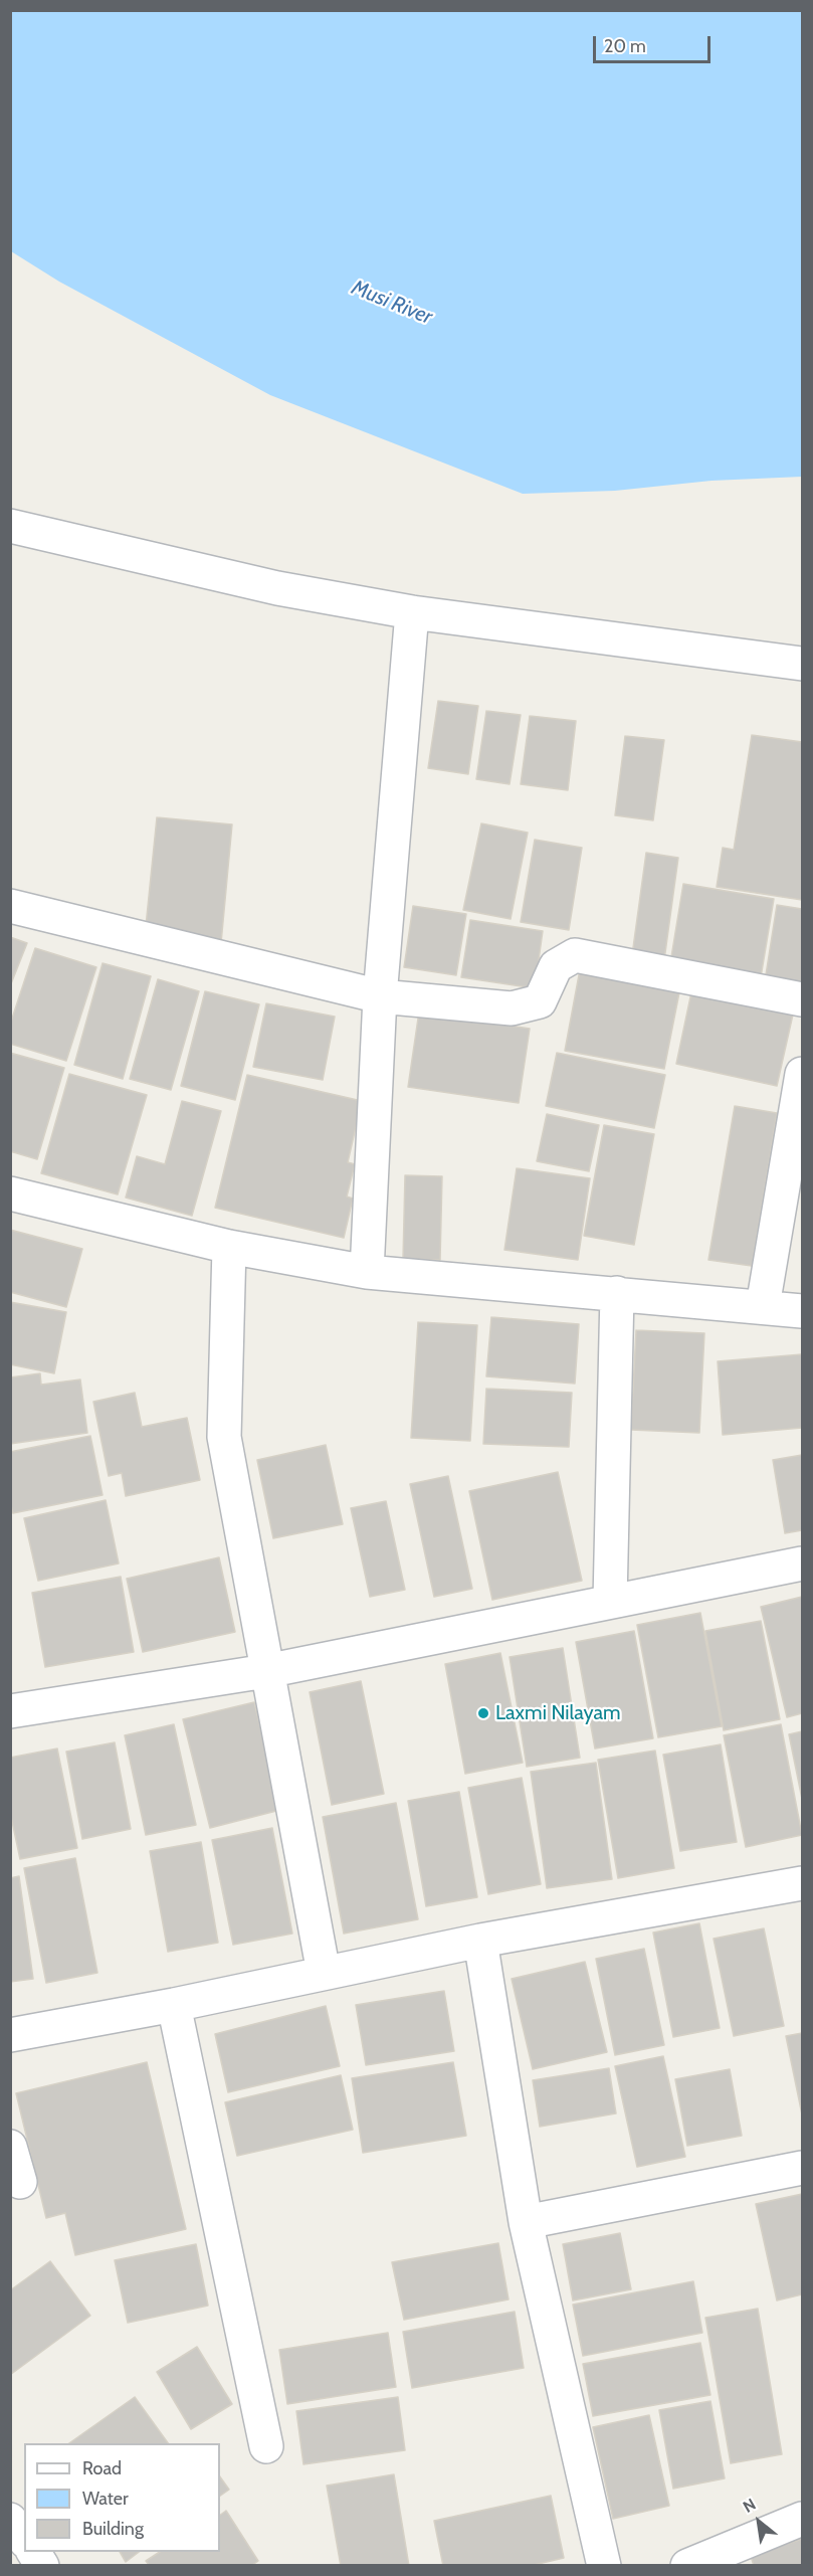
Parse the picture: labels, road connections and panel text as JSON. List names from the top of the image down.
{
  "water": ["Musi River"],
  "places": ["Laxmi Nilayam"],
  "legend": ["Road", "Water", "Building"],
  "scale_bar": "20 m",
  "north": "top left"
}
